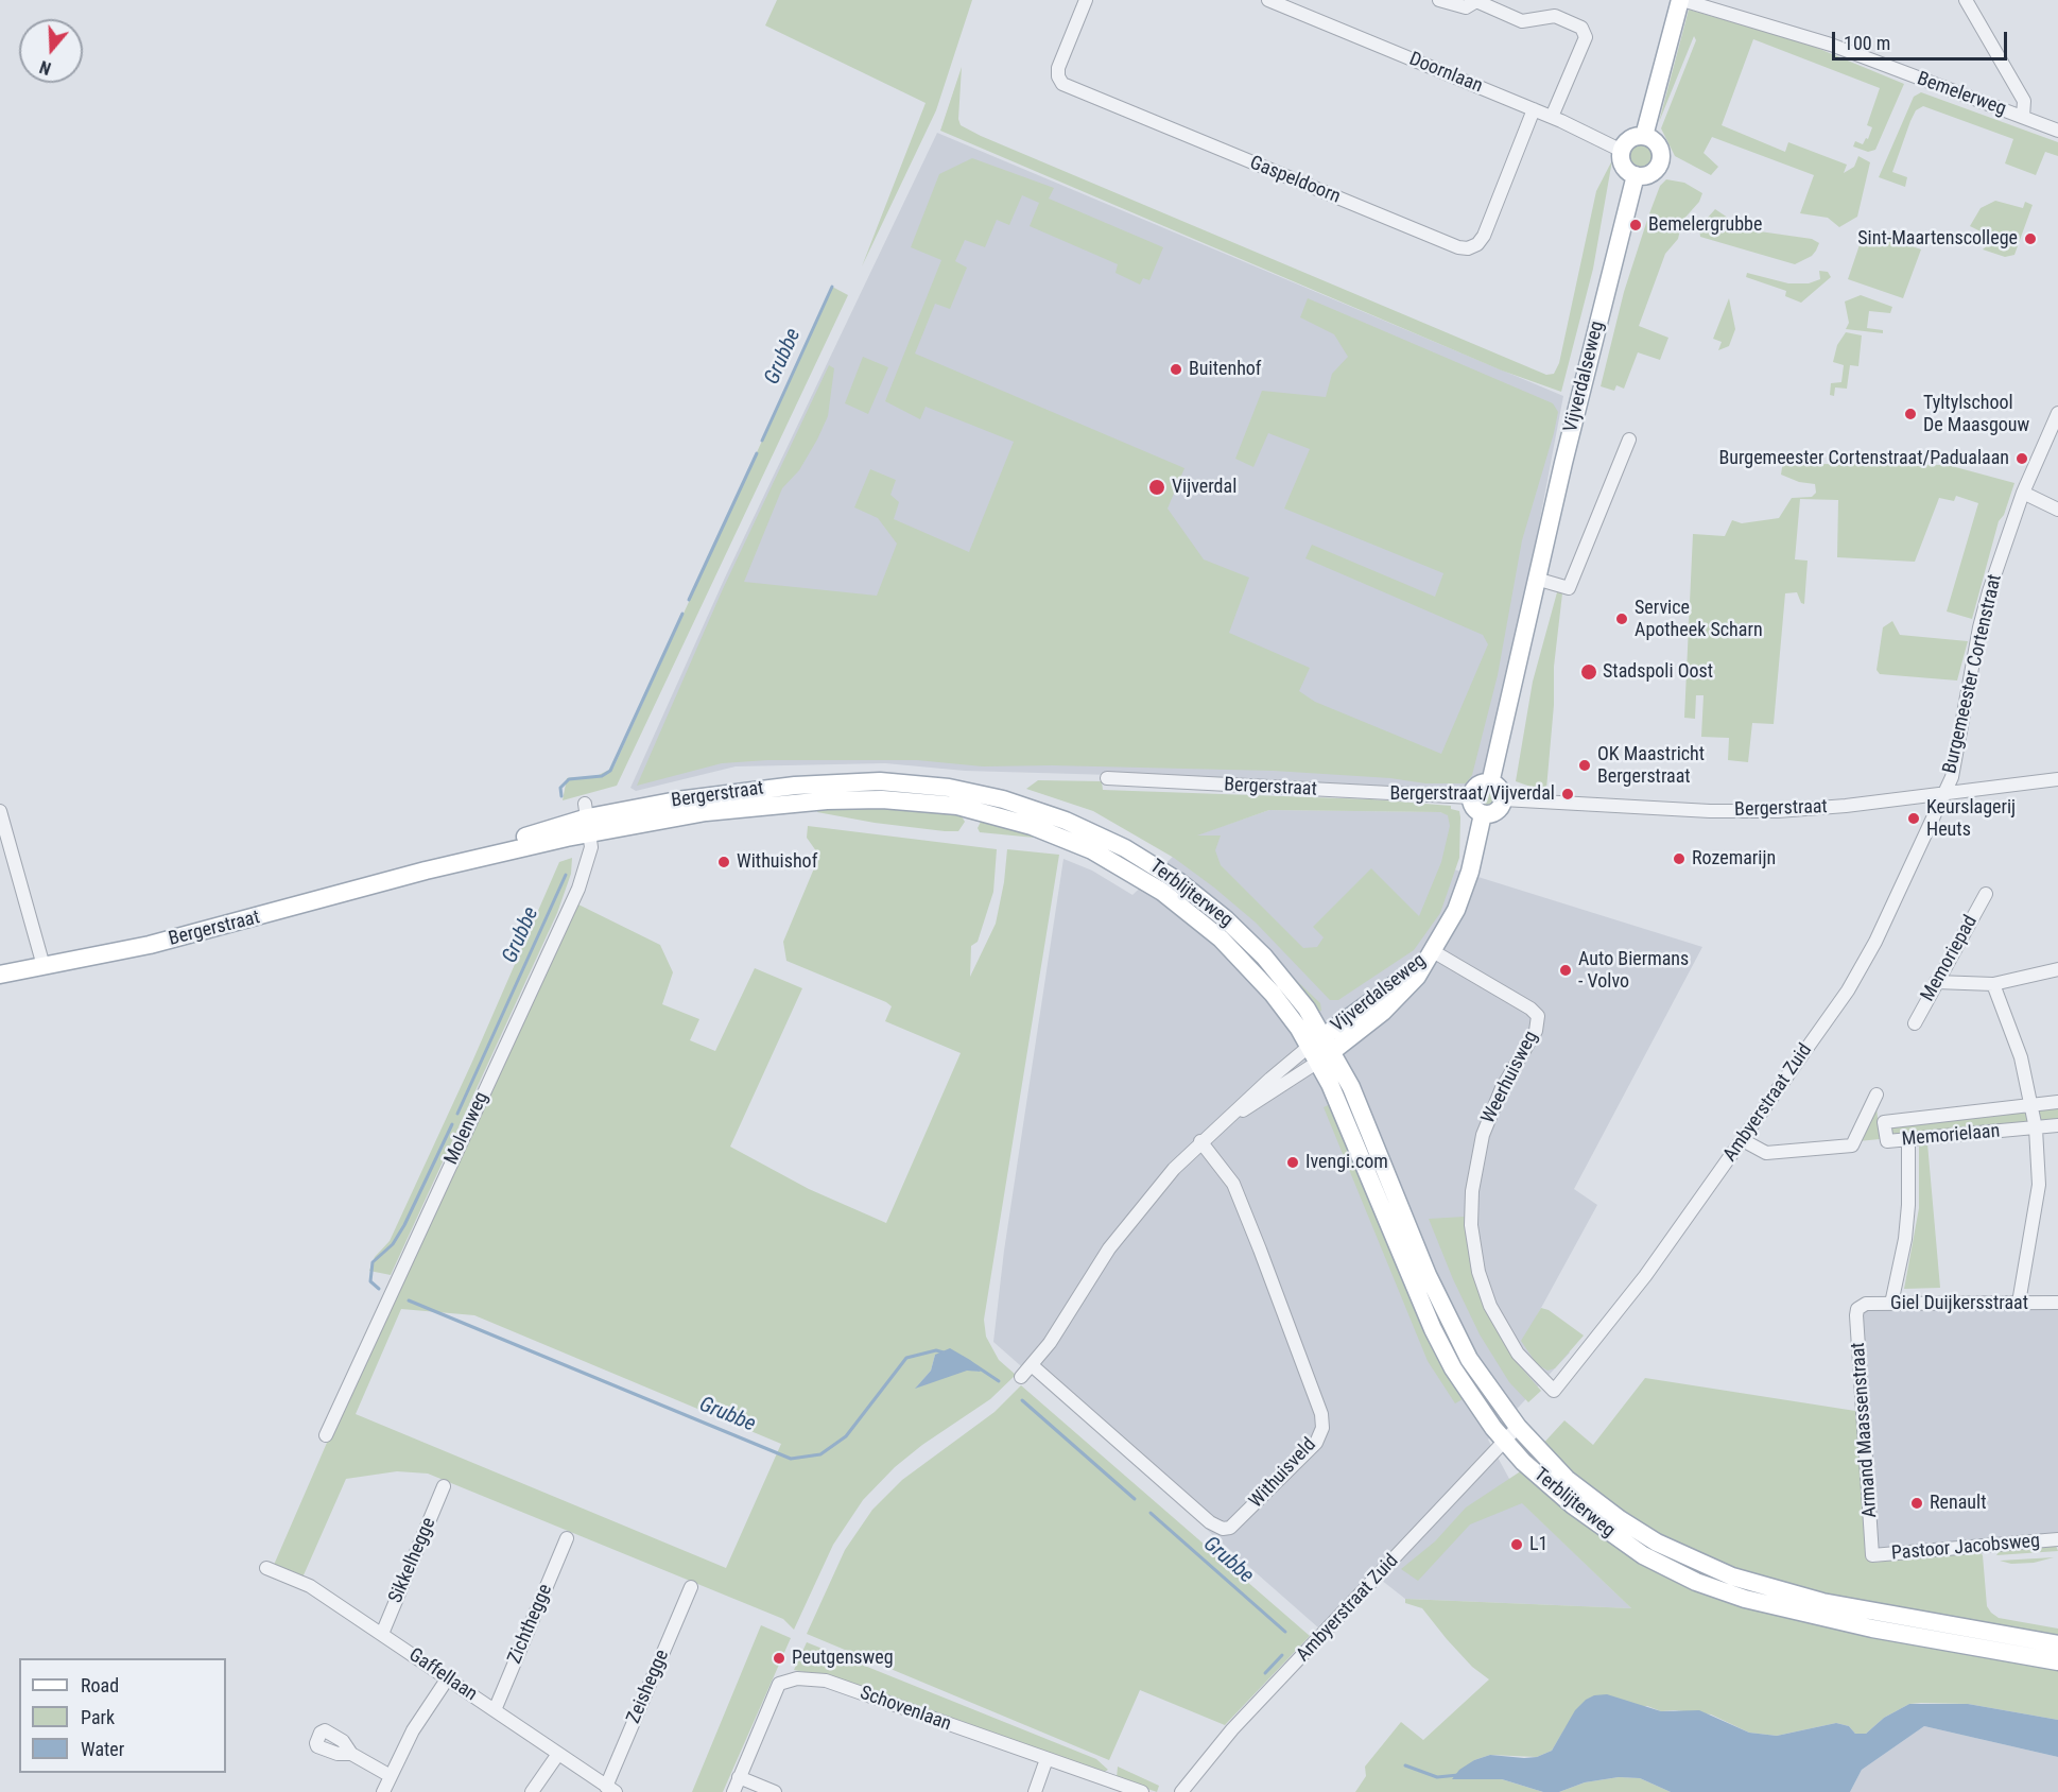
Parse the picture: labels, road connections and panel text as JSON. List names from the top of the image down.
{
  "streets": {
    "main road": ["Vijverdalseweg", "Bergerstraat", "Terblijterweg"],
    "street": [
      "Doornlaan",
      "Bemelerweg",
      "Gaspeldoorn",
      "Burgemeester Cortenstraat",
      "Memoriepad",
      "Weerhuisweg",
      "Ambyerstraat Zuid",
      "Molenweg",
      "Memorielaan",
      "Giel Duijkersstraat",
      "Armand Maassenstraat",
      "Withuisveld",
      "Pastoor Jacobsweg",
      "Sikkelhegge",
      "Zichthegge",
      "Gaffellaan",
      "Zeishegge",
      "Schovenlaan"
    ]
  },
  "crossings": [
    ["Doornlaan", "Gaspeldoorn"],
    ["Doornlaan", "Vijverdalseweg"],
    ["Vijverdalseweg", "Bergerstraat"],
    ["Vijverdalseweg", "Terblijterweg"],
    ["Vijverdalseweg", "Weerhuisweg"],
    ["Burgemeester Cortenstraat", "Bergerstraat"],
    ["Burgemeester Cortenstraat", "Ambyerstraat Zuid"],
    ["Bergerstraat", "Terblijterweg"],
    ["Bergerstraat", "Ambyerstraat Zuid"],
    ["Bergerstraat", "Molenweg"],
    ["Terblijterweg", "Ambyerstraat Zuid"],
    ["Weerhuisweg", "Ambyerstraat Zuid"],
    ["Giel Duijkersstraat", "Armand Maassenstraat"],
    ["Armand Maassenstraat", "Pastoor Jacobsweg"],
    ["Sikkelhegge", "Gaffellaan"],
    ["Zichthegge", "Gaffellaan"],
    ["Gaffellaan", "Zeishegge"]
  ],
  "water": ["Grubbe"],
  "places": [
    "Bemelergrubbe",
    "Sint-Maartenscollege",
    "Buitenhof",
    "Tyltylschool De Maasgouw",
    "Burgemeester Cortenstraat/Padualaan",
    "Vijverdal",
    "Service Apotheek Scharn",
    "Stadspoli Oost",
    "OK Maastricht Bergerstraat",
    "Bergerstraat/Vijverdal",
    "Keurslagerij Heuts",
    "Rozemarijn",
    "Withuishof",
    "Auto Biermans - Volvo",
    "Ivengi.com",
    "Renault",
    "L1",
    "Peutgensweg"
  ],
  "legend": ["Road", "Park", "Water"],
  "scale_bar": "100 m",
  "north": "bottom"
}
